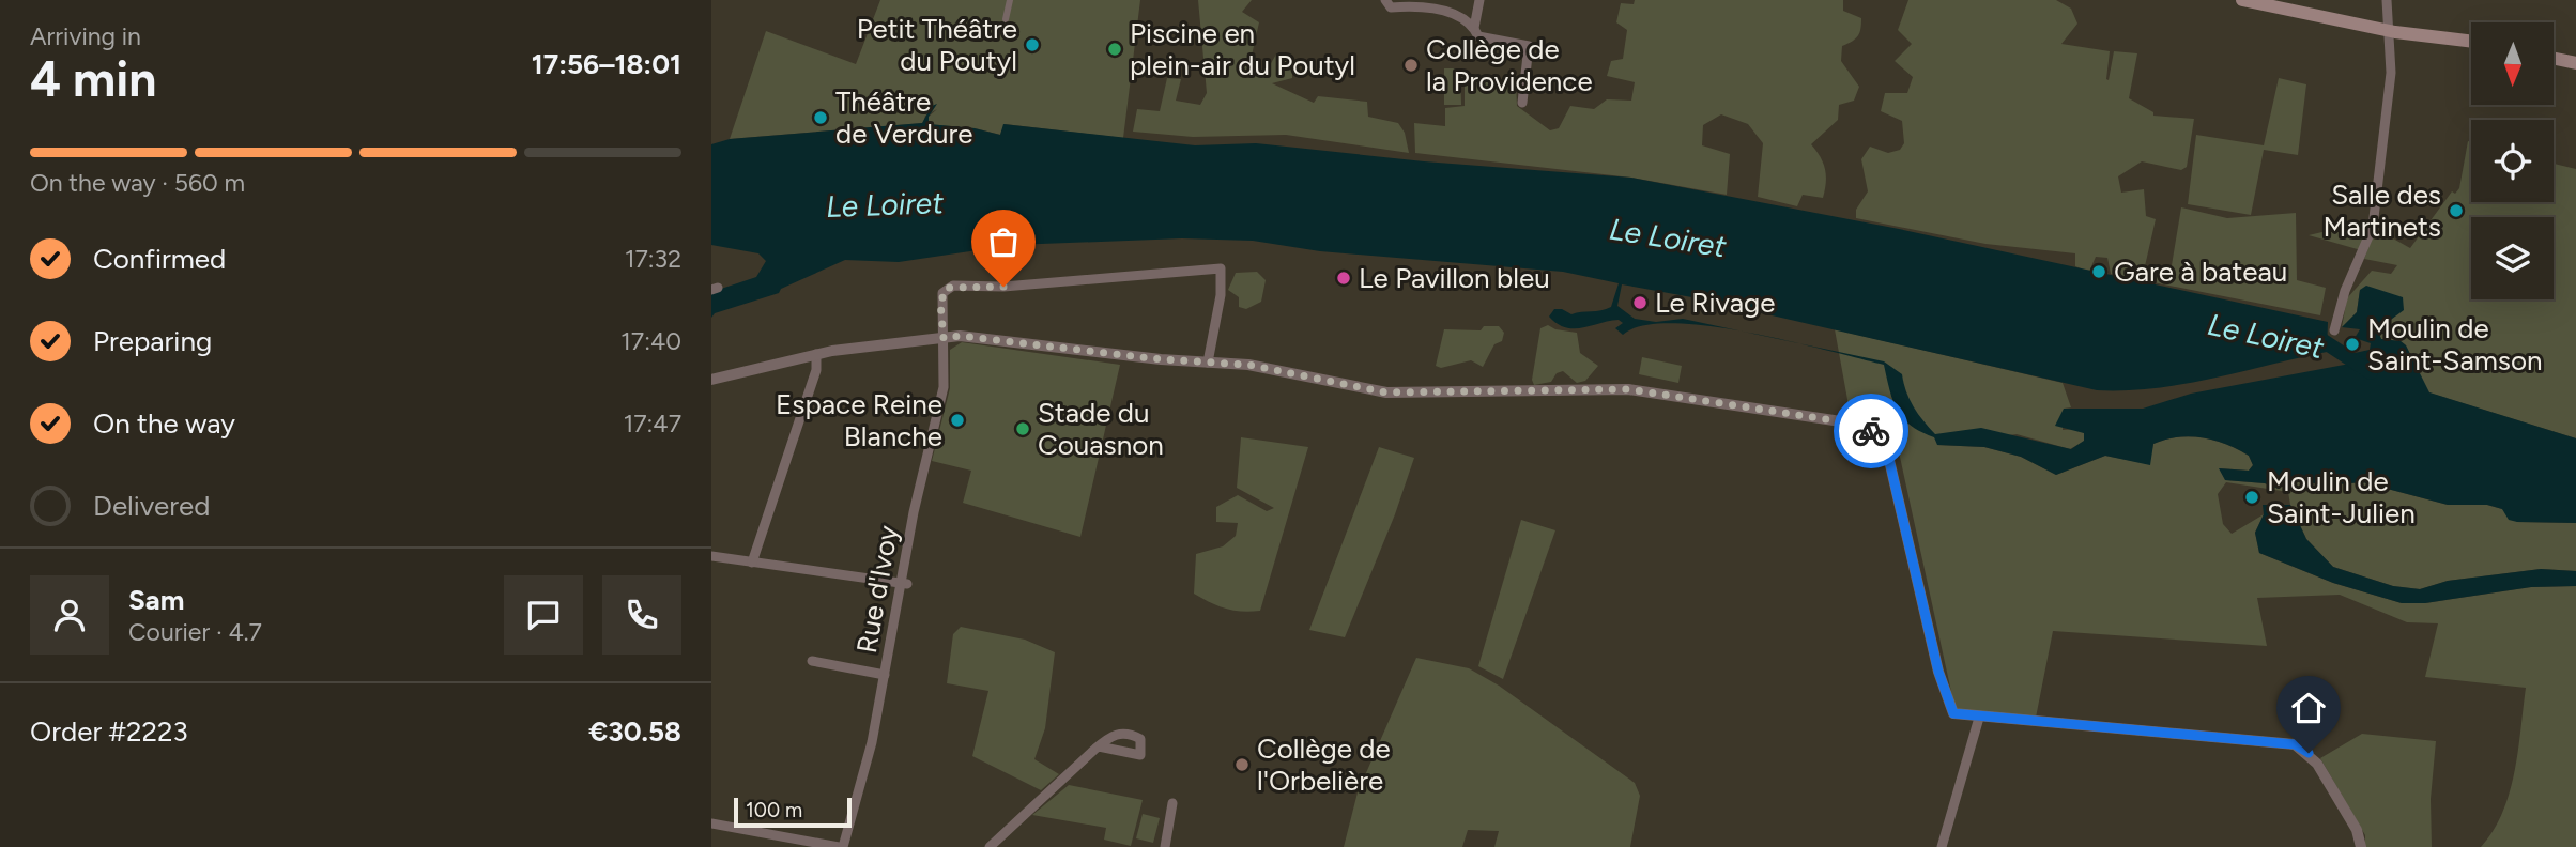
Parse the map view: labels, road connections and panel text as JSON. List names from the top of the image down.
{
  "streets": {
    "street": ["Rue d'Ivoy"]
  },
  "water": ["Le Loiret"],
  "places": [
    "Petit Théâtre du Poutyl",
    "Piscine en plein-air du Poutyl",
    "Collège de la Providence",
    "Théâtre de Verdure",
    "Salle des Martinets",
    "Gare à bateau",
    "Le Pavillon bleu",
    "Le Rivage",
    "Moulin de Saint-Samson",
    "Espace Reine Blanche",
    "Stade du Couasnon",
    "Moulin de Saint-Julien",
    "Collège de l'Orbelière"
  ],
  "scale_bar": "100 m",
  "north": "bottom",
  "page": {
    "heading": ["4 min", "Arriving in", "17:56–18:01"],
    "panel": [
      "Sam",
      "Courier · 4.7",
      "Order #2223",
      "€30.58"
    ],
    "bar": "On the way · 560 m",
    "list": [
      ["Confirmed", "17:32"],
      ["Preparing", "17:40"],
      ["On the way", "17:47"],
      "Delivered"
    ],
    "scale": "100 m"
  }
}
